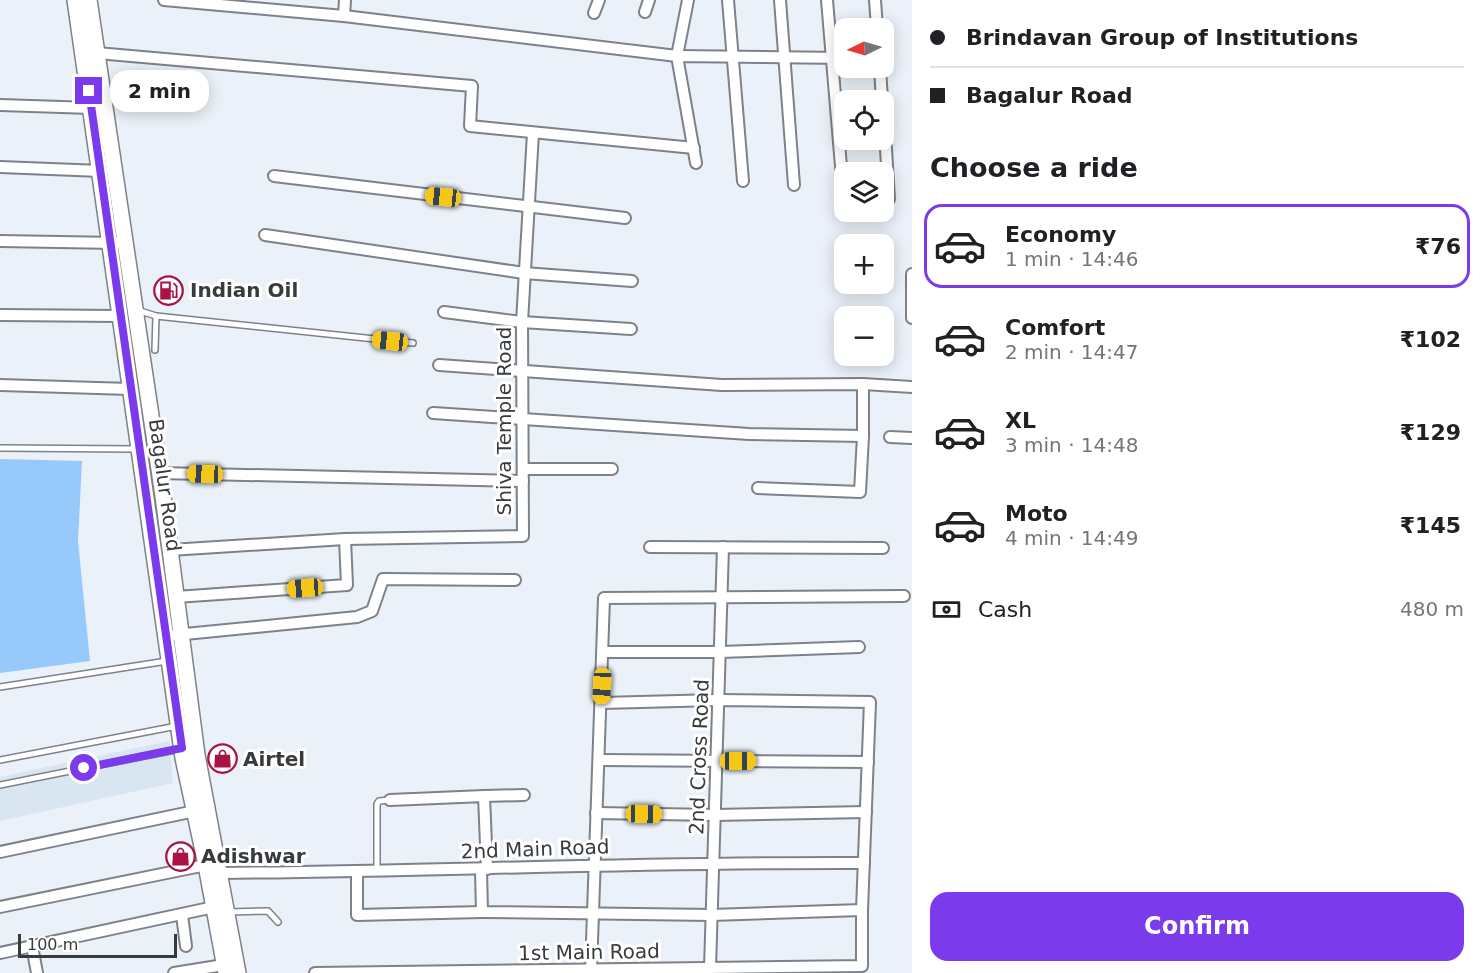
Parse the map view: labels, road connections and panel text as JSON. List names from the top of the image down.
{
  "streets": {
    "main road": ["Bagalur Road"],
    "street": [
      "Shiva Temple Road",
      "2nd Cross Road",
      "2nd Main Road",
      "1st Main Road"
    ]
  },
  "crossings": [
    ["Shiva Temple Road", "Bagalur Road"],
    ["Bagalur Road", "2nd Main Road"],
    ["2nd Cross Road", "2nd Main Road"],
    ["2nd Cross Road", "1st Main Road"]
  ],
  "places": {
    "fuel station": ["Indian Oil"],
    "shop": ["Airtel", "Adishwar"]
  },
  "scale_bar": "100 m",
  "north": "left",
  "page": {
    "banner": ["Brindavan Group of Institutions", "Bagalur Road"],
    "map_buttons": ["+", "−"],
    "bubble": "2 min",
    "heading": "Choose a ride",
    "list": [
      {
        "name": "Economy",
        "note": "1 min · 14:46",
        "value": "₹76"
      },
      {
        "name": "Comfort",
        "note": "2 min · 14:47",
        "value": "₹102"
      },
      {
        "name": "XL",
        "note": "3 min · 14:48",
        "value": "₹129"
      },
      {
        "name": "Moto",
        "note": "4 min · 14:49",
        "value": "₹145"
      }
    ],
    "pay": ["Cash", "480 m"],
    "buttons": "Confirm",
    "scale": "100 m"
  }
}
